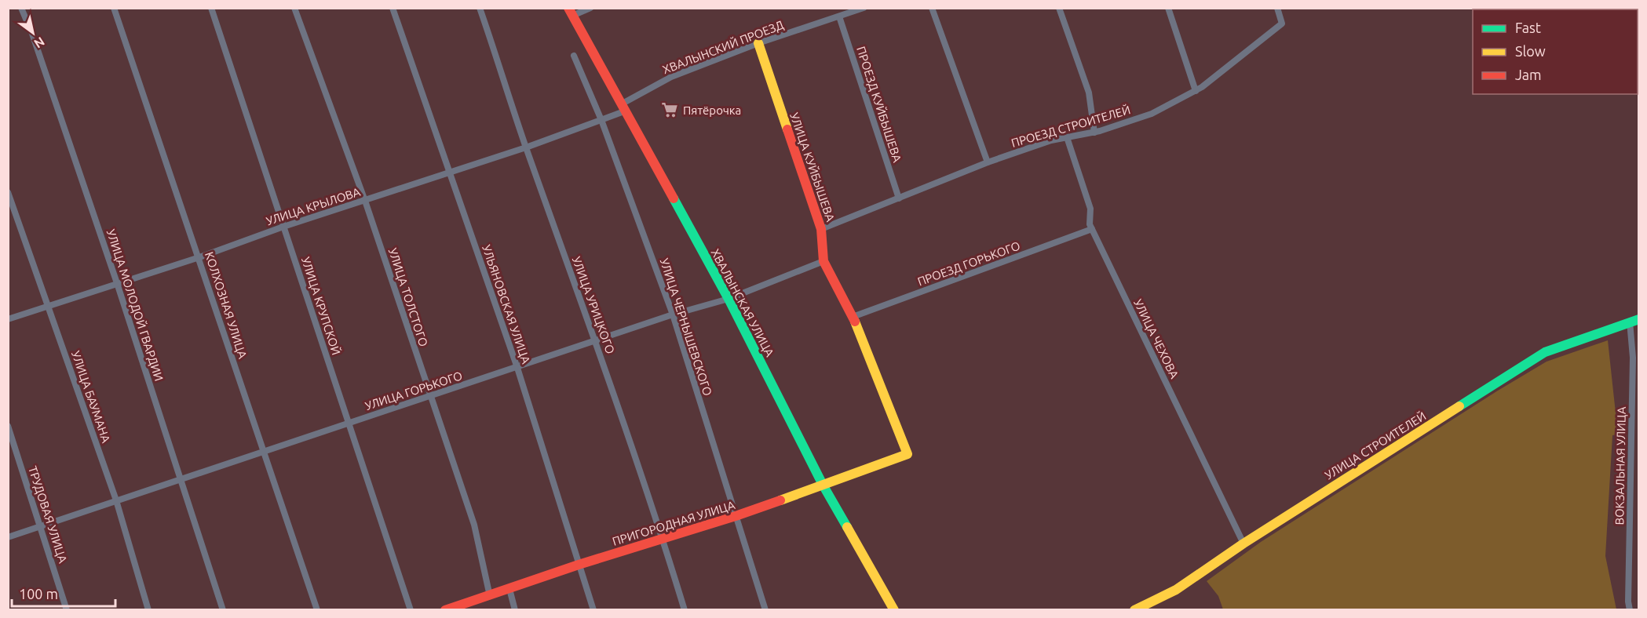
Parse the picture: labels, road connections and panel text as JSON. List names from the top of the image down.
{
  "streets": {
    "street": [
      "ХВАЛЫНСКИЙ ПРОЕЗД",
      "ПРОЕЗД КУЙБЫШЕВА",
      "ПРОЕЗД СТРОИТЕЛЕЙ",
      "УЛИЦА КУЙБЫШЕВА",
      "УЛИЦА КРЫЛОВА",
      "ПРОЕЗД ГОРЬКОГО",
      "УЛИЦА ТОЛСТОГО",
      "ХВАЛЫНСКАЯ УЛИЦА",
      "УЛЬЯНОВСКАЯ УЛИЦА",
      "УЛИЦА МОЛОДОЙ ГВАРДИИ",
      "КОЛХОЗНАЯ УЛИЦА",
      "УЛИЦА УРИЦКОГО",
      "УЛИЦА КРУПСКОЙ",
      "УЛИЦА ЧЕРНЫШЕВСКОГО",
      "УЛИЦА ЧЕХОВА",
      "УЛИЦА ГОРЬКОГО",
      "УЛИЦА БАУМАНА",
      "УЛИЦА СТРОИТЕЛЕЙ",
      "ВОКЗАЛЬНАЯ УЛИЦА",
      "ТРУДОВАЯ УЛИЦА",
      "ПРИГОРОДНАЯ УЛИЦА"
    ]
  },
  "crossings": [
    ["ХВАЛЫНСКИЙ ПРОЕЗД", "ПРОЕЗД КУЙБЫШЕВА"],
    ["ХВАЛЫНСКИЙ ПРОЕЗД", "УЛИЦА КУЙБЫШЕВА"],
    ["ХВАЛЫНСКИЙ ПРОЕЗД", "УЛИЦА КРЫЛОВА"],
    ["ХВАЛЫНСКИЙ ПРОЕЗД", "ХВАЛЫНСКАЯ УЛИЦА"],
    ["ПРОЕЗД КУЙБЫШЕВА", "ПРОЕЗД СТРОИТЕЛЕЙ"],
    ["ПРОЕЗД СТРОИТЕЛЕЙ", "УЛИЦА КУЙБЫШЕВА"],
    ["ПРОЕЗД СТРОИТЕЛЕЙ", "УЛИЦА ЧЕХОВА"],
    ["УЛИЦА КУЙБЫШЕВА", "ПРОЕЗД ГОРЬКОГО"],
    ["УЛИЦА КУЙБЫШЕВА", "УЛИЦА ГОРЬКОГО"],
    ["УЛИЦА КУЙБЫШЕВА", "ПРИГОРОДНАЯ УЛИЦА"],
    ["УЛИЦА КРЫЛОВА", "УЛИЦА ТОЛСТОГО"],
    ["УЛИЦА КРЫЛОВА", "ХВАЛЫНСКАЯ УЛИЦА"],
    ["УЛИЦА КРЫЛОВА", "УЛЬЯНОВСКАЯ УЛИЦА"],
    ["УЛИЦА КРЫЛОВА", "УЛИЦА МОЛОДОЙ ГВАРДИИ"],
    ["УЛИЦА КРЫЛОВА", "КОЛХОЗНАЯ УЛИЦА"],
    ["УЛИЦА КРЫЛОВА", "УЛИЦА УРИЦКОГО"],
    ["УЛИЦА КРЫЛОВА", "УЛИЦА КРУПСКОЙ"],
    ["УЛИЦА КРЫЛОВА", "УЛИЦА ЧЕРНЫШЕВСКОГО"],
    ["УЛИЦА КРЫЛОВА", "УЛИЦА БАУМАНА"],
    ["ПРОЕЗД ГОРЬКОГО", "УЛИЦА ЧЕХОВА"],
    ["УЛИЦА ТОЛСТОГО", "УЛИЦА ГОРЬКОГО"],
    ["УЛИЦА ТОЛСТОГО", "ПРИГОРОДНАЯ УЛИЦА"],
    ["ХВАЛЫНСКАЯ УЛИЦА", "УЛИЦА ГОРЬКОГО"],
    ["ХВАЛЫНСКАЯ УЛИЦА", "ПРИГОРОДНАЯ УЛИЦА"],
    ["УЛЬЯНОВСКАЯ УЛИЦА", "УЛИЦА ГОРЬКОГО"],
    ["УЛЬЯНОВСКАЯ УЛИЦА", "ПРИГОРОДНАЯ УЛИЦА"],
    ["УЛИЦА МОЛОДОЙ ГВАРДИИ", "УЛИЦА ГОРЬКОГО"],
    ["КОЛХОЗНАЯ УЛИЦА", "УЛИЦА ГОРЬКОГО"],
    ["УЛИЦА УРИЦКОГО", "УЛИЦА ГОРЬКОГО"],
    ["УЛИЦА УРИЦКОГО", "ПРИГОРОДНАЯ УЛИЦА"],
    ["УЛИЦА КРУПСКОЙ", "УЛИЦА ГОРЬКОГО"],
    ["УЛИЦА ЧЕРНЫШЕВСКОГО", "УЛИЦА ГОРЬКОГО"],
    ["УЛИЦА ЧЕРНЫШЕВСКОГО", "ПРИГОРОДНАЯ УЛИЦА"],
    ["УЛИЦА ЧЕХОВА", "УЛИЦА СТРОИТЕЛЕЙ"],
    ["УЛИЦА ГОРЬКОГО", "УЛИЦА БАУМАНА"],
    ["УЛИЦА ГОРЬКОГО", "ТРУДОВАЯ УЛИЦА"],
    ["УЛИЦА СТРОИТЕЛЕЙ", "ВОКЗАЛЬНАЯ УЛИЦА"]
  ],
  "places": {
    "supermarket": ["Пятёрочка"]
  },
  "legend": ["Fast", "Slow", "Jam"],
  "scale_bar": "100 m",
  "north": "bottom right"
}
